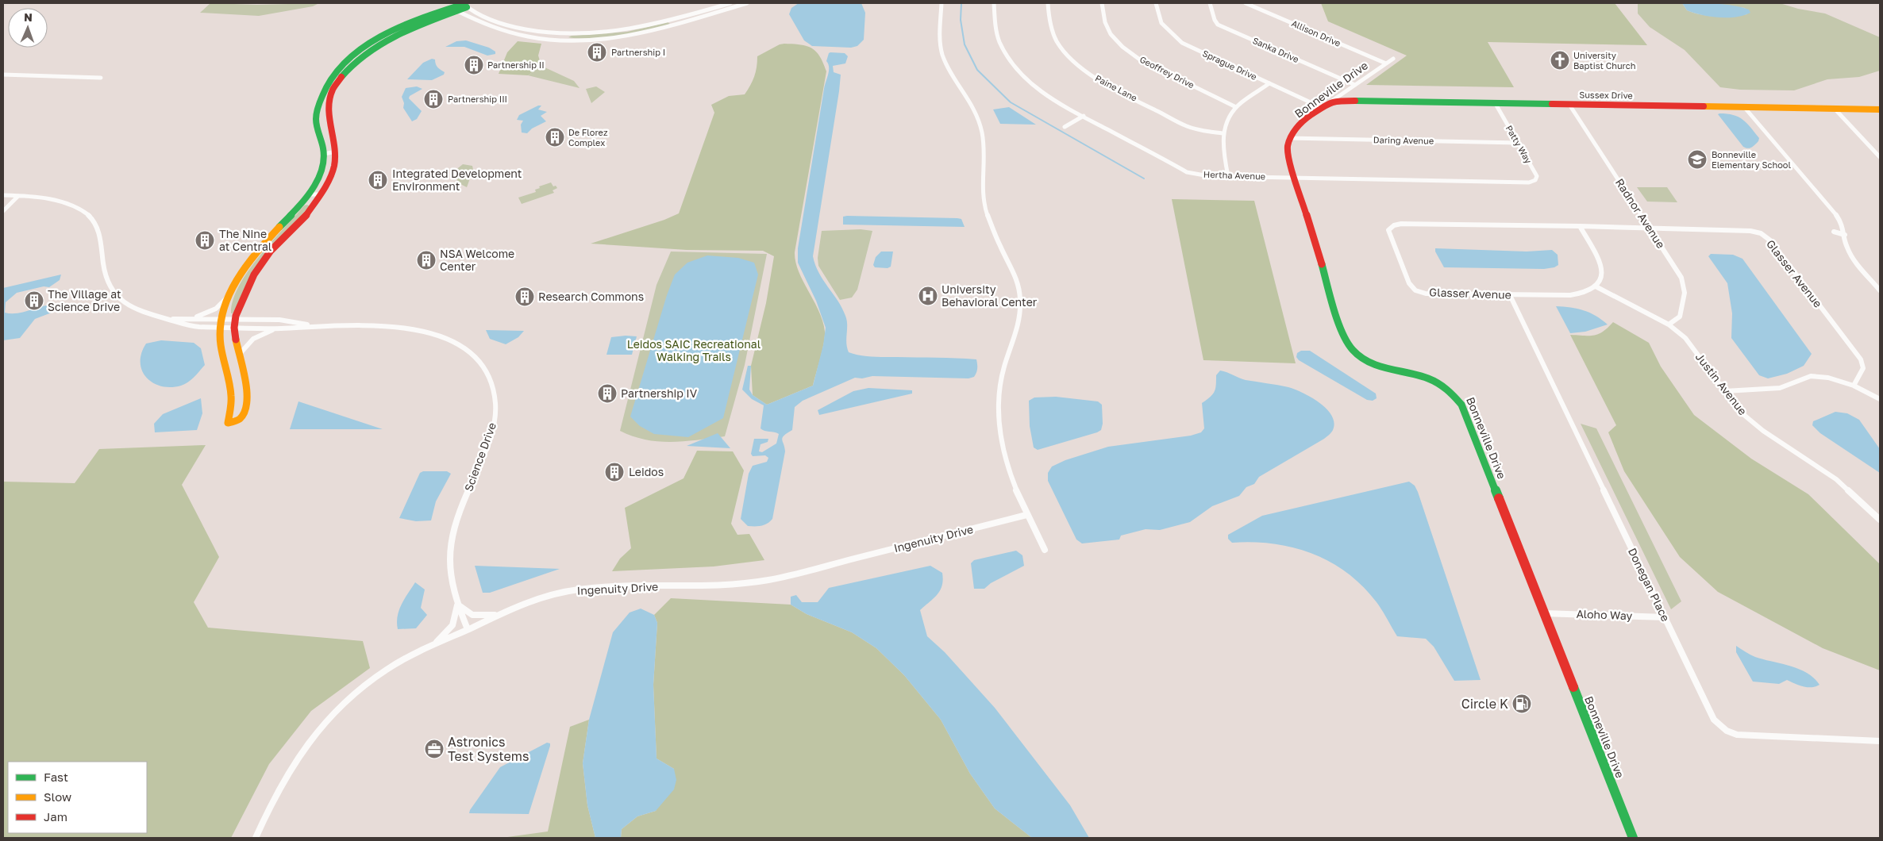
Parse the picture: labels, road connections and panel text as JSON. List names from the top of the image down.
{
  "streets": {
    "street": [
      "Allison Drive",
      "Sanka Drive",
      "Sprague Drive",
      "Geoffrey Drive",
      "Paine Lane",
      "Bonneville Drive",
      "Sussex Drive",
      "Daring Avenue",
      "Patty Way",
      "Hertha Avenue",
      "Radnor Avenue",
      "Glasser Avenue",
      "Justin Avenue",
      "Science Drive",
      "Ingenuity Drive",
      "Donegan Place",
      "Aloho Way"
    ]
  },
  "crossings": [
    ["Allison Drive", "Bonneville Drive"],
    ["Sanka Drive", "Bonneville Drive"],
    ["Sprague Drive", "Bonneville Drive"],
    ["Bonneville Drive", "Sussex Drive"],
    ["Bonneville Drive", "Daring Avenue"],
    ["Bonneville Drive", "Hertha Avenue"],
    ["Bonneville Drive", "Aloho Way"],
    ["Sussex Drive", "Patty Way"],
    ["Sussex Drive", "Radnor Avenue"],
    ["Daring Avenue", "Patty Way"],
    ["Patty Way", "Hertha Avenue"],
    ["Radnor Avenue", "Glasser Avenue"],
    ["Radnor Avenue", "Justin Avenue"],
    ["Glasser Avenue", "Justin Avenue"],
    ["Glasser Avenue", "Donegan Place"],
    ["Science Drive", "Ingenuity Drive"],
    ["Donegan Place", "Aloho Way"]
  ],
  "parks": ["Leidos SAIC Recreational Walking Trails"],
  "places": {
    "building": [
      "Partnership I",
      "Partnership II",
      "Partnership III",
      "De Florez Complex",
      "Integrated Development Environment",
      "The Nine at Central",
      "NSA Welcome Center",
      "Research Commons",
      "The Village at Science Drive",
      "Partnership IV",
      "Leidos"
    ],
    "church": ["University Baptist Church"],
    "school or university": ["Bonneville Elementary School"],
    "hospital": ["University Behavioral Center"],
    "fuel station": ["Circle K"],
    "office": ["Astronics Test Systems"]
  },
  "legend": ["Fast", "Slow", "Jam"],
  "north": "top"
}
